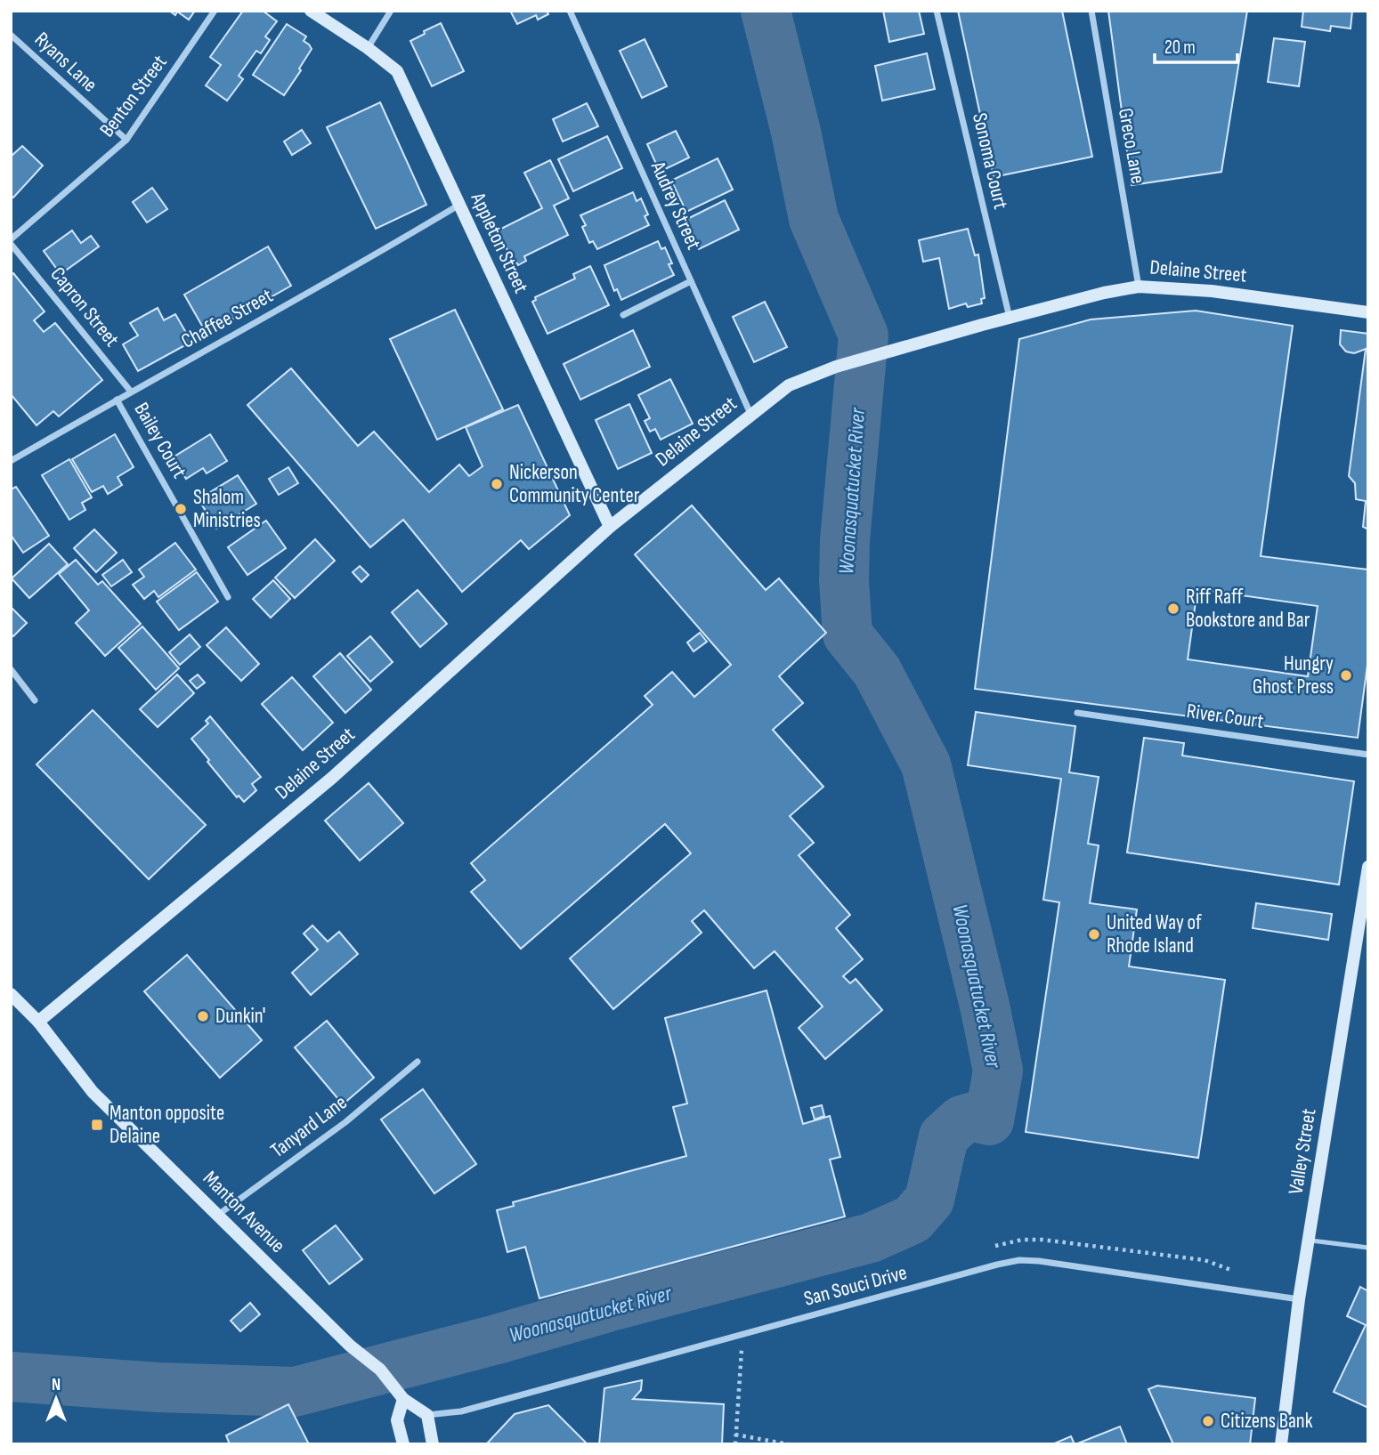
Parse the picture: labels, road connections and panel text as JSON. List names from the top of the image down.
{
  "streets": {
    "street": [
      "Ryans Lane",
      "Benton Street",
      "Greco Lane",
      "Sonoma Court",
      "Audrey Street",
      "Appleton Street",
      "Delaine Street",
      "Capron Street",
      "Chaffee Street",
      "Bailey Court",
      "River Court",
      "Tanyard Lane",
      "Valley Street",
      "Manton Avenue",
      "San Souci Drive"
    ]
  },
  "crossings": [
    ["Ryans Lane", "Benton Street"],
    ["Benton Street", "Capron Street"],
    ["Greco Lane", "Delaine Street"],
    ["Sonoma Court", "Delaine Street"],
    ["Audrey Street", "Delaine Street"],
    ["Appleton Street", "Delaine Street"],
    ["Appleton Street", "Chaffee Street"],
    ["Delaine Street", "Manton Avenue"],
    ["Capron Street", "Chaffee Street"],
    ["Chaffee Street", "Bailey Court"],
    ["Tanyard Lane", "Manton Avenue"],
    ["Valley Street", "San Souci Drive"],
    ["Manton Avenue", "San Souci Drive"]
  ],
  "water": ["Woonasquatucket River"],
  "places": {
    "other": [
      "Nickerson Community Center",
      "Shalom Ministries",
      "Riff Raff Bookstore and Bar",
      "Hungry Ghost Press",
      "United Way of Rhode Island",
      "Dunkin'",
      "Citizens Bank"
    ],
    "transit": ["Manton opposite Delaine"]
  },
  "scale_bar": "20 m",
  "north": "top"
}
